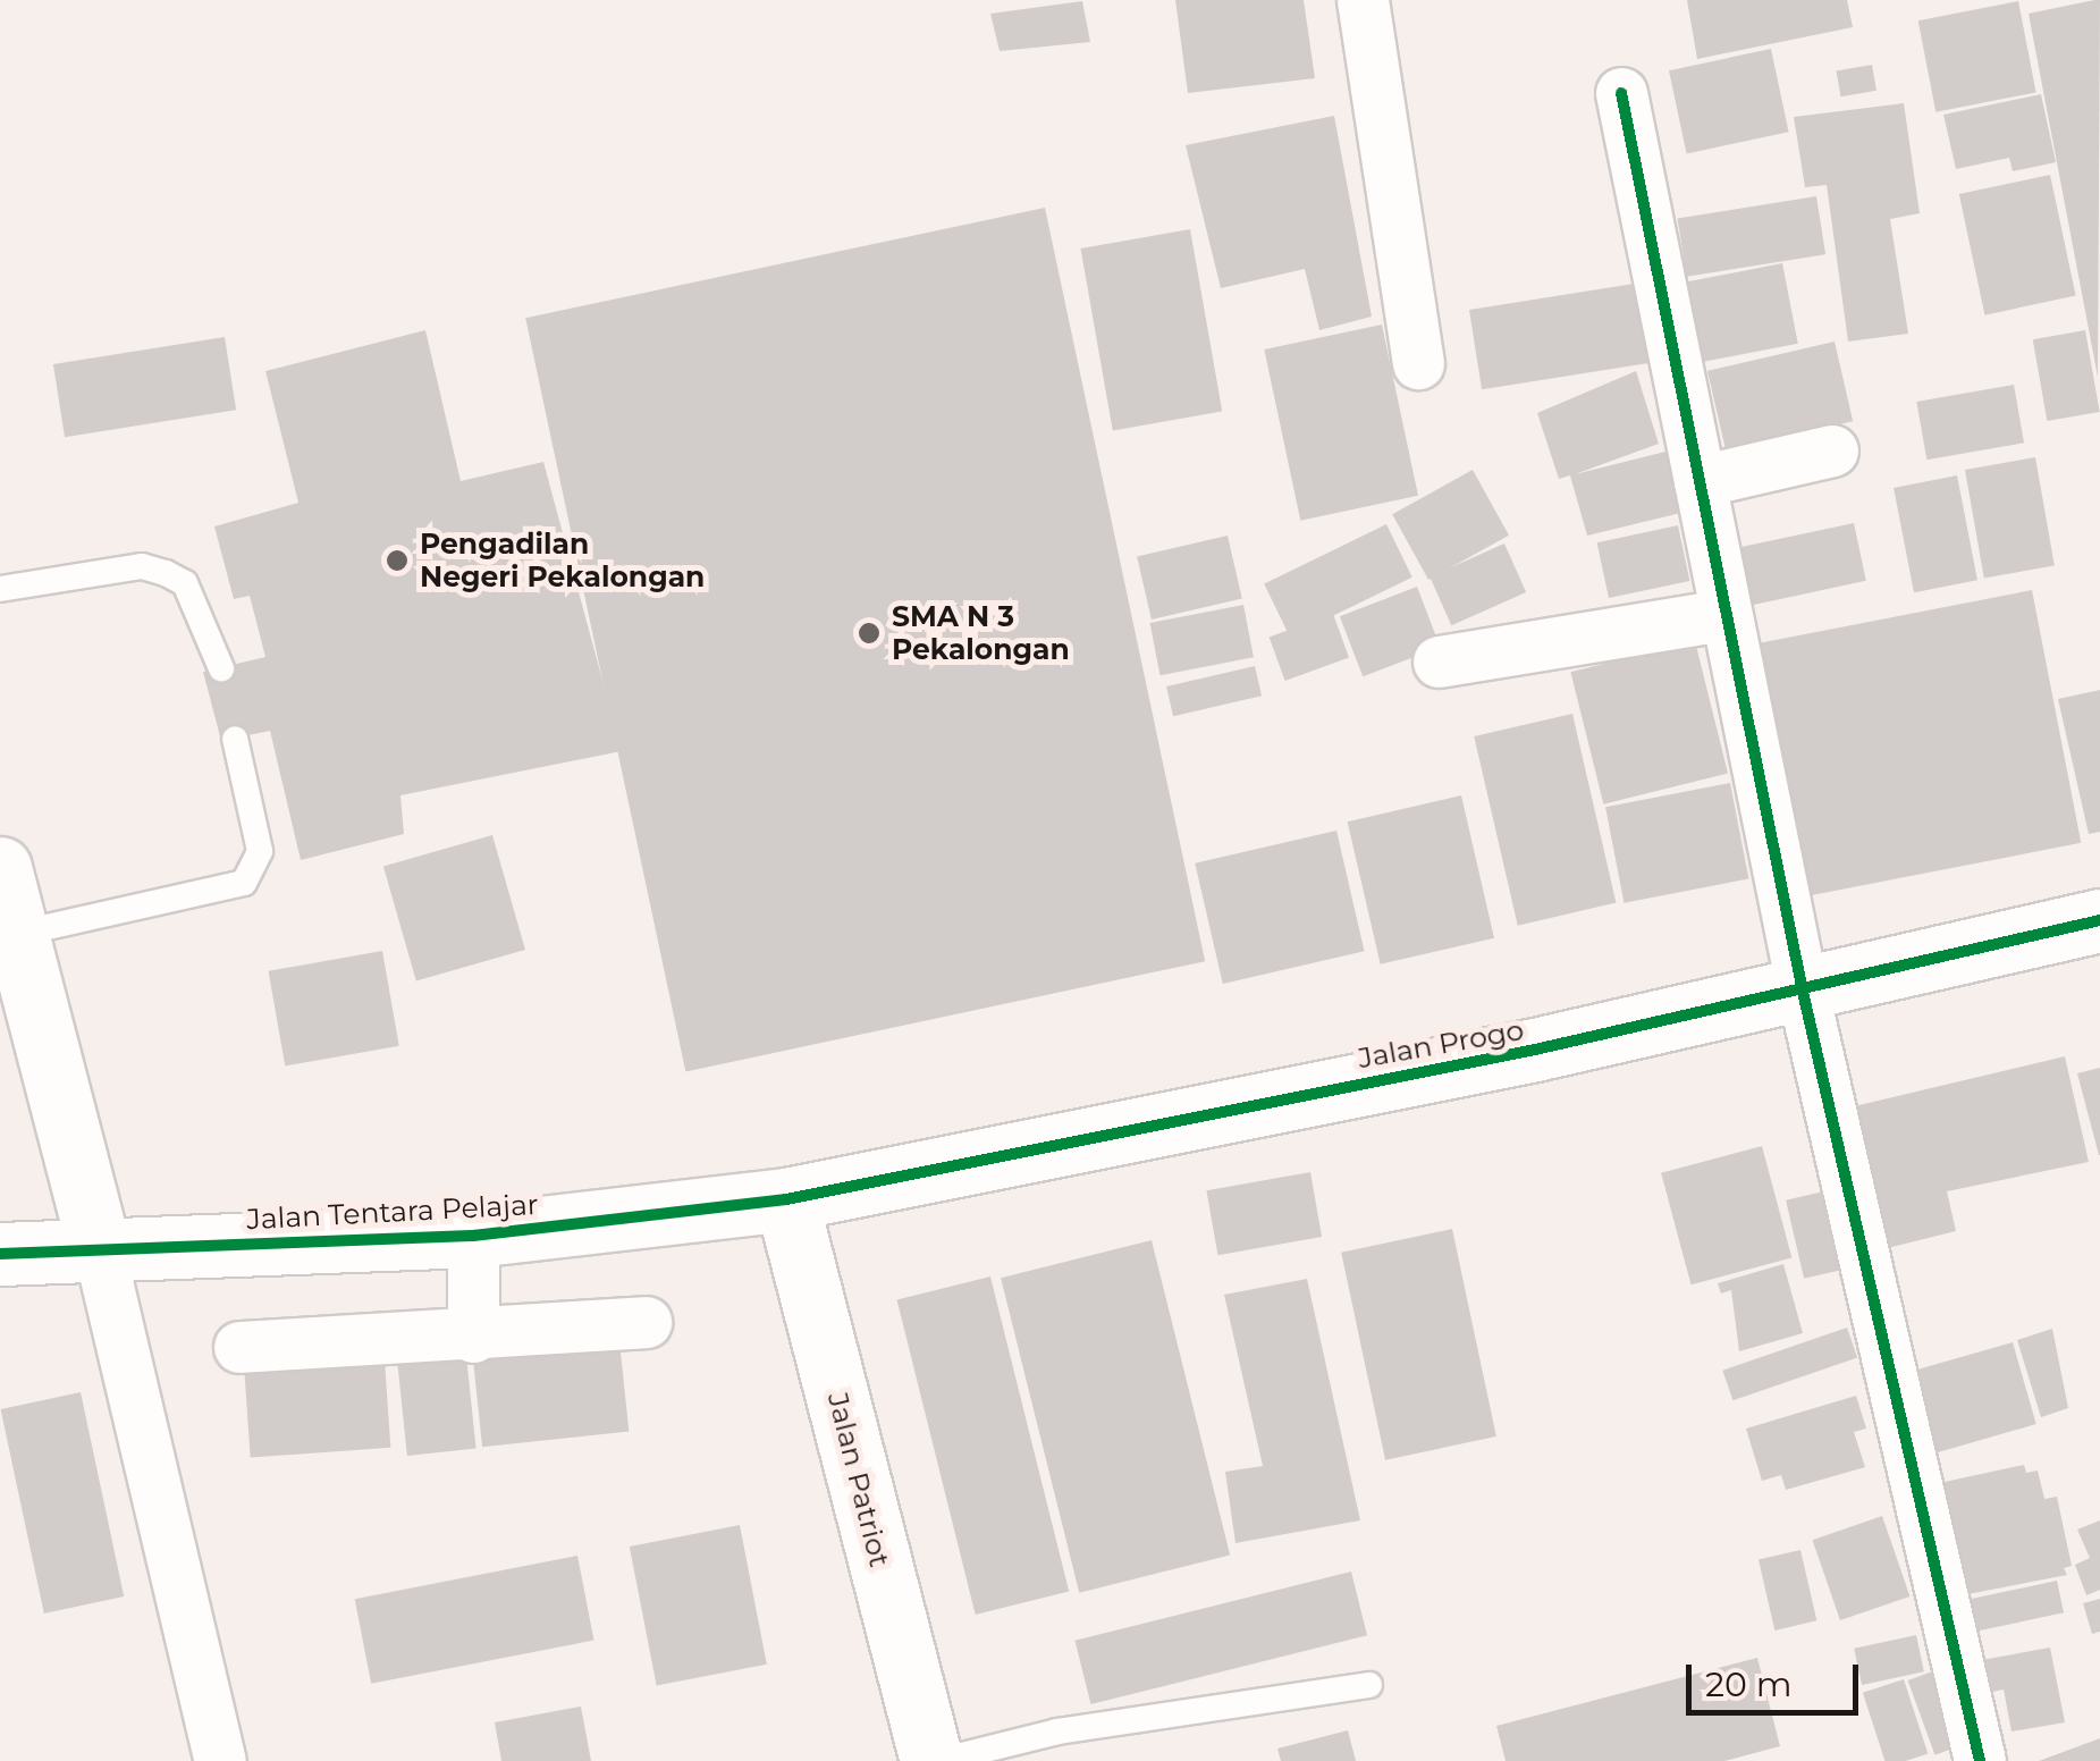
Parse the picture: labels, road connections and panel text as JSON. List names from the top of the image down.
{
  "streets": {
    "street": ["Jalan Progo", "Jalan Tentara Pelajar", "Jalan Patriot"]
  },
  "crossings": [
    ["Jalan Progo", "Jalan Tentara Pelajar"],
    ["Jalan Progo", "Jalan Patriot"],
    ["Jalan Tentara Pelajar", "Jalan Patriot"]
  ],
  "places": ["Pengadilan Negeri Pekalongan", "SMA N 3 Pekalongan"],
  "scale_bar": "20 m"
}
